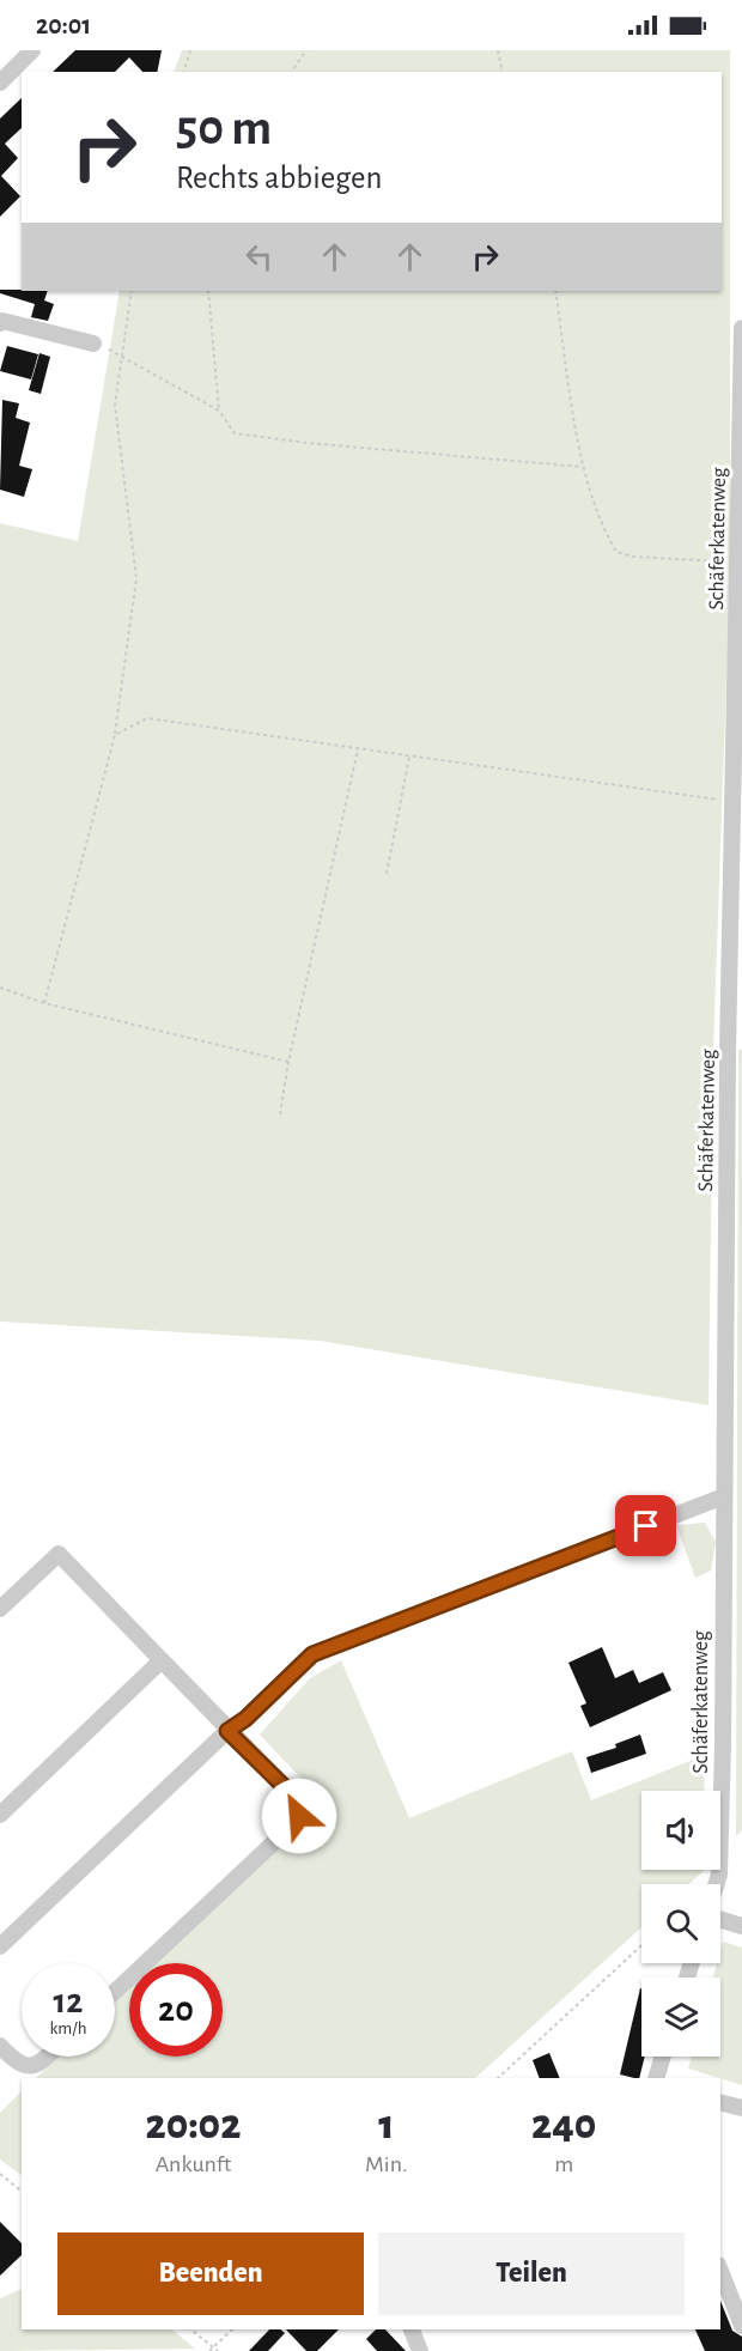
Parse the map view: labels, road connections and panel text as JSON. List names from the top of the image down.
{
  "streets": {
    "street": ["Schäferkatenweg"]
  },
  "page": {
    "status": "20:01",
    "turn": ["50 m", "Rechts abbiegen"],
    "speed": "12 km/h",
    "limit": "20",
    "eta": [
      "20:02",
      "Ankunft",
      "1",
      "Min.",
      "240",
      "m"
    ],
    "buttons": ["Beenden", "Teilen"]
  }
}
